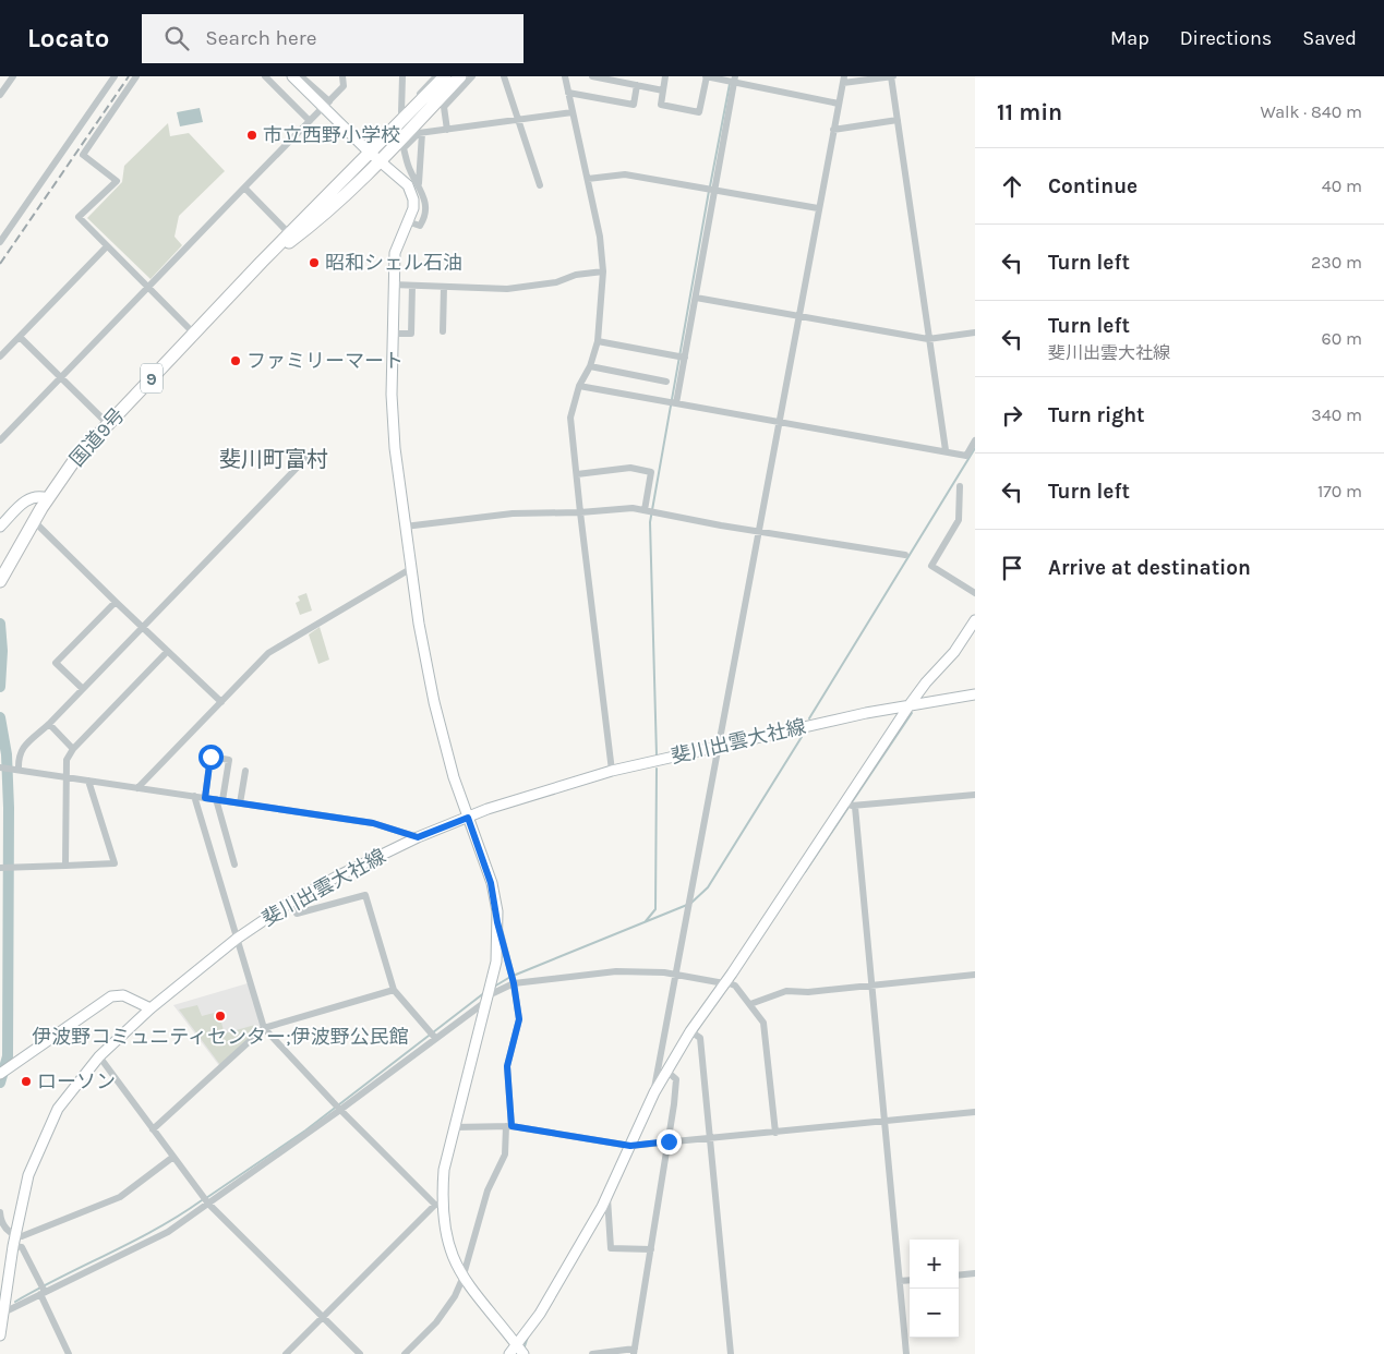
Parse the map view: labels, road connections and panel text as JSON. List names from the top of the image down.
{
  "streets": {
    "highway": ["9", "国道9号"],
    "street": ["斐川出雲大社線"]
  },
  "districts": ["斐川町富村"],
  "places": [
    "市立西野小学校",
    "昭和シェル石油",
    "ファミリーマート",
    "伊波野コミュニティセンター;伊波野公民館",
    "ローソン"
  ],
  "page": {
    "header": "Locato",
    "search": "Search here",
    "nav": ["Map", "Directions", "Saved"],
    "heading": ["11 min", "Walk · 840 m"],
    "list": [
      ["Continue", "40 m"],
      ["Turn left", "230 m"],
      ["Turn left", "斐川出雲大社線", "60 m"],
      ["Turn right", "340 m"],
      ["Turn left", "170 m"],
      "Arrive at destination"
    ],
    "map_buttons": ["+", "−"]
  }
}
